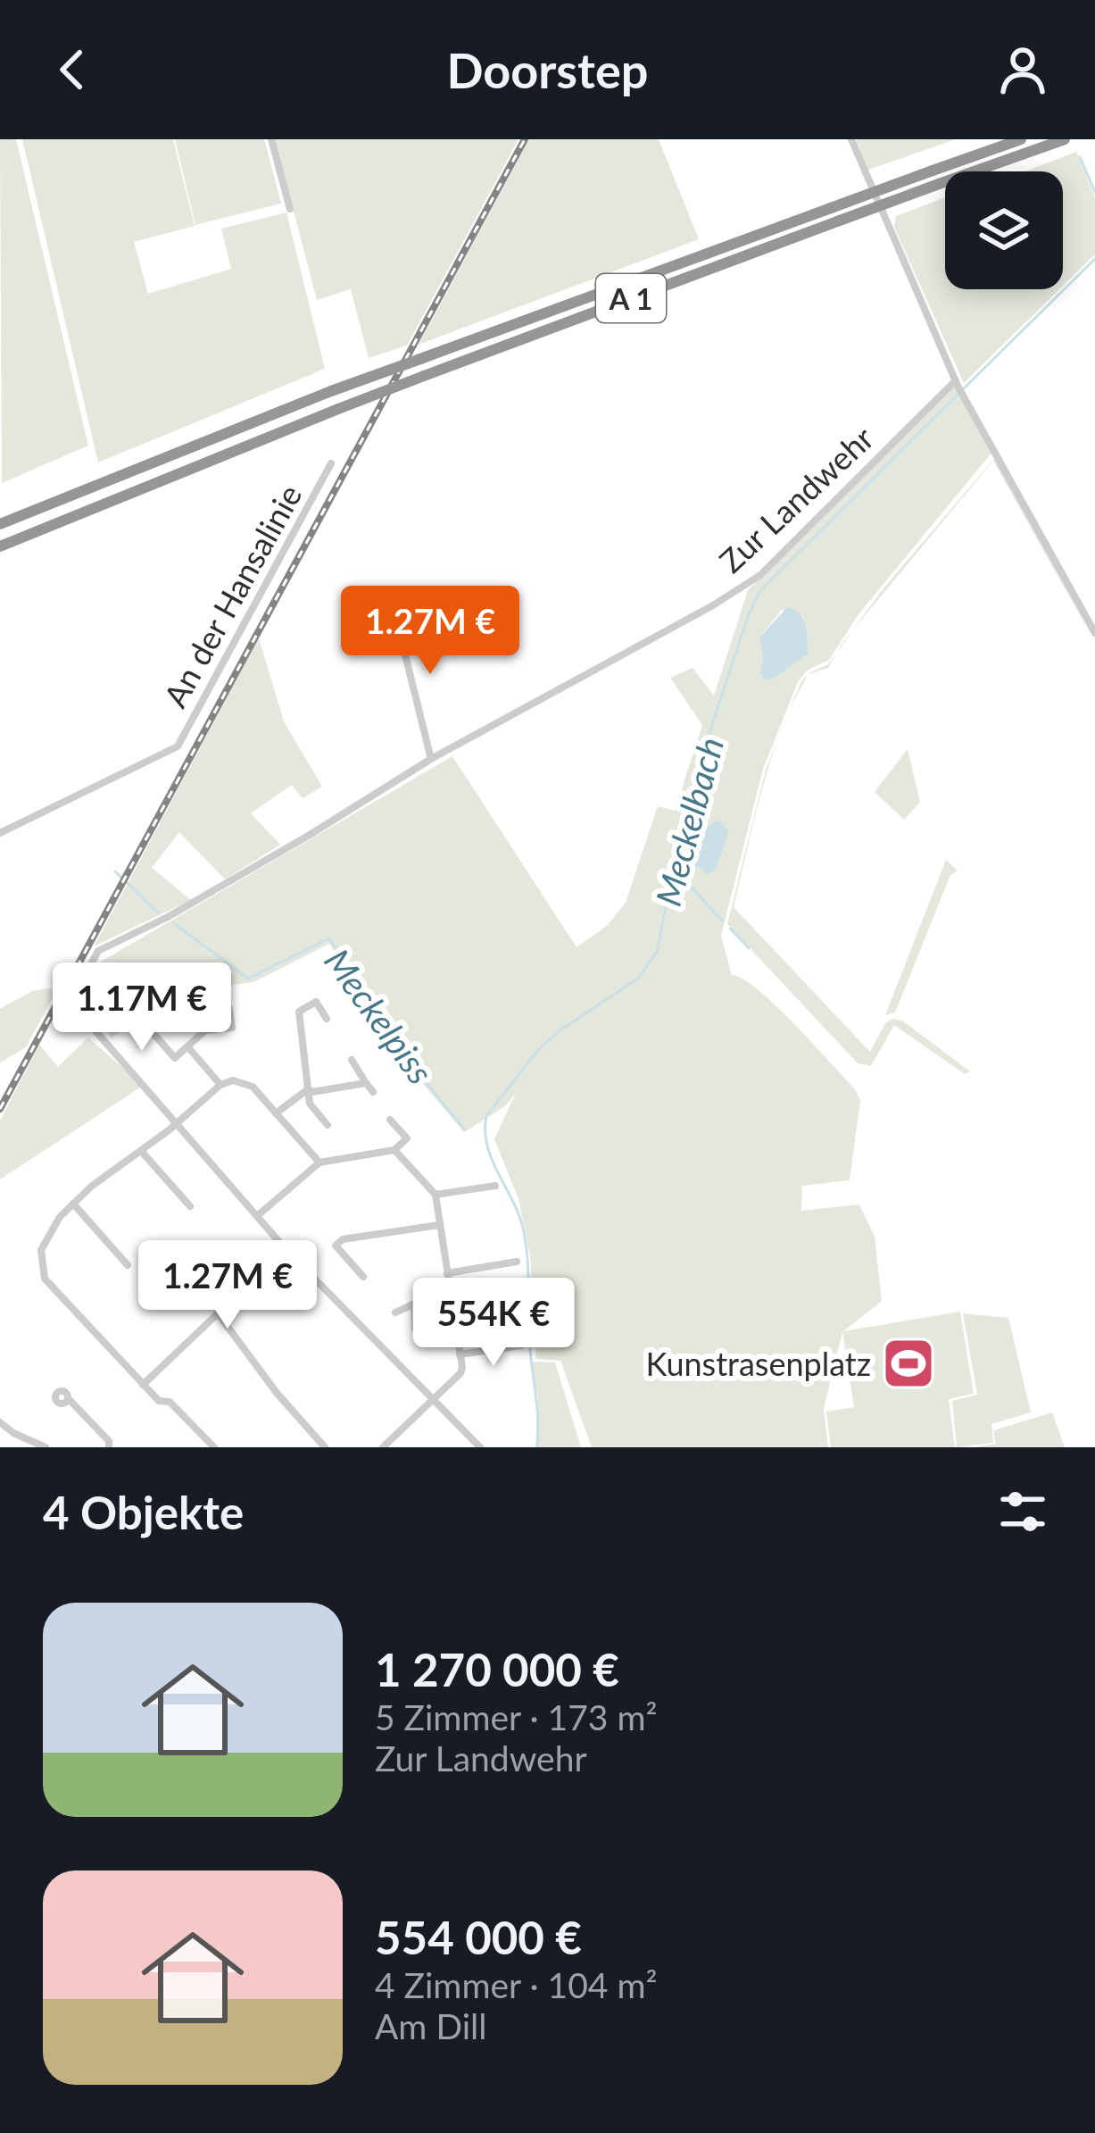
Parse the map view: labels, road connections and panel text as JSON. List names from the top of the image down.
{
  "streets": {
    "highway": ["A 1"],
    "street": ["Zur Landwehr", "An der Hansalinie"]
  },
  "water": ["Meckelbach", "Meckelpiss"],
  "places": {
    "sports": ["Kunstrasenplatz"]
  },
  "page": {
    "header": "Doorstep",
    "price": [
      "1.27M €",
      "1.17M €",
      "1.27M €",
      "554K €"
    ],
    "heading": "4 Objekte",
    "list": [
      {
        "name": "1 270 000 €",
        "note": "5 Zimmer · 173 m² · Zur Landwehr"
      },
      {
        "name": "554 000 €",
        "note": "4 Zimmer · 104 m² · Am Dill"
      }
    ]
  }
}
